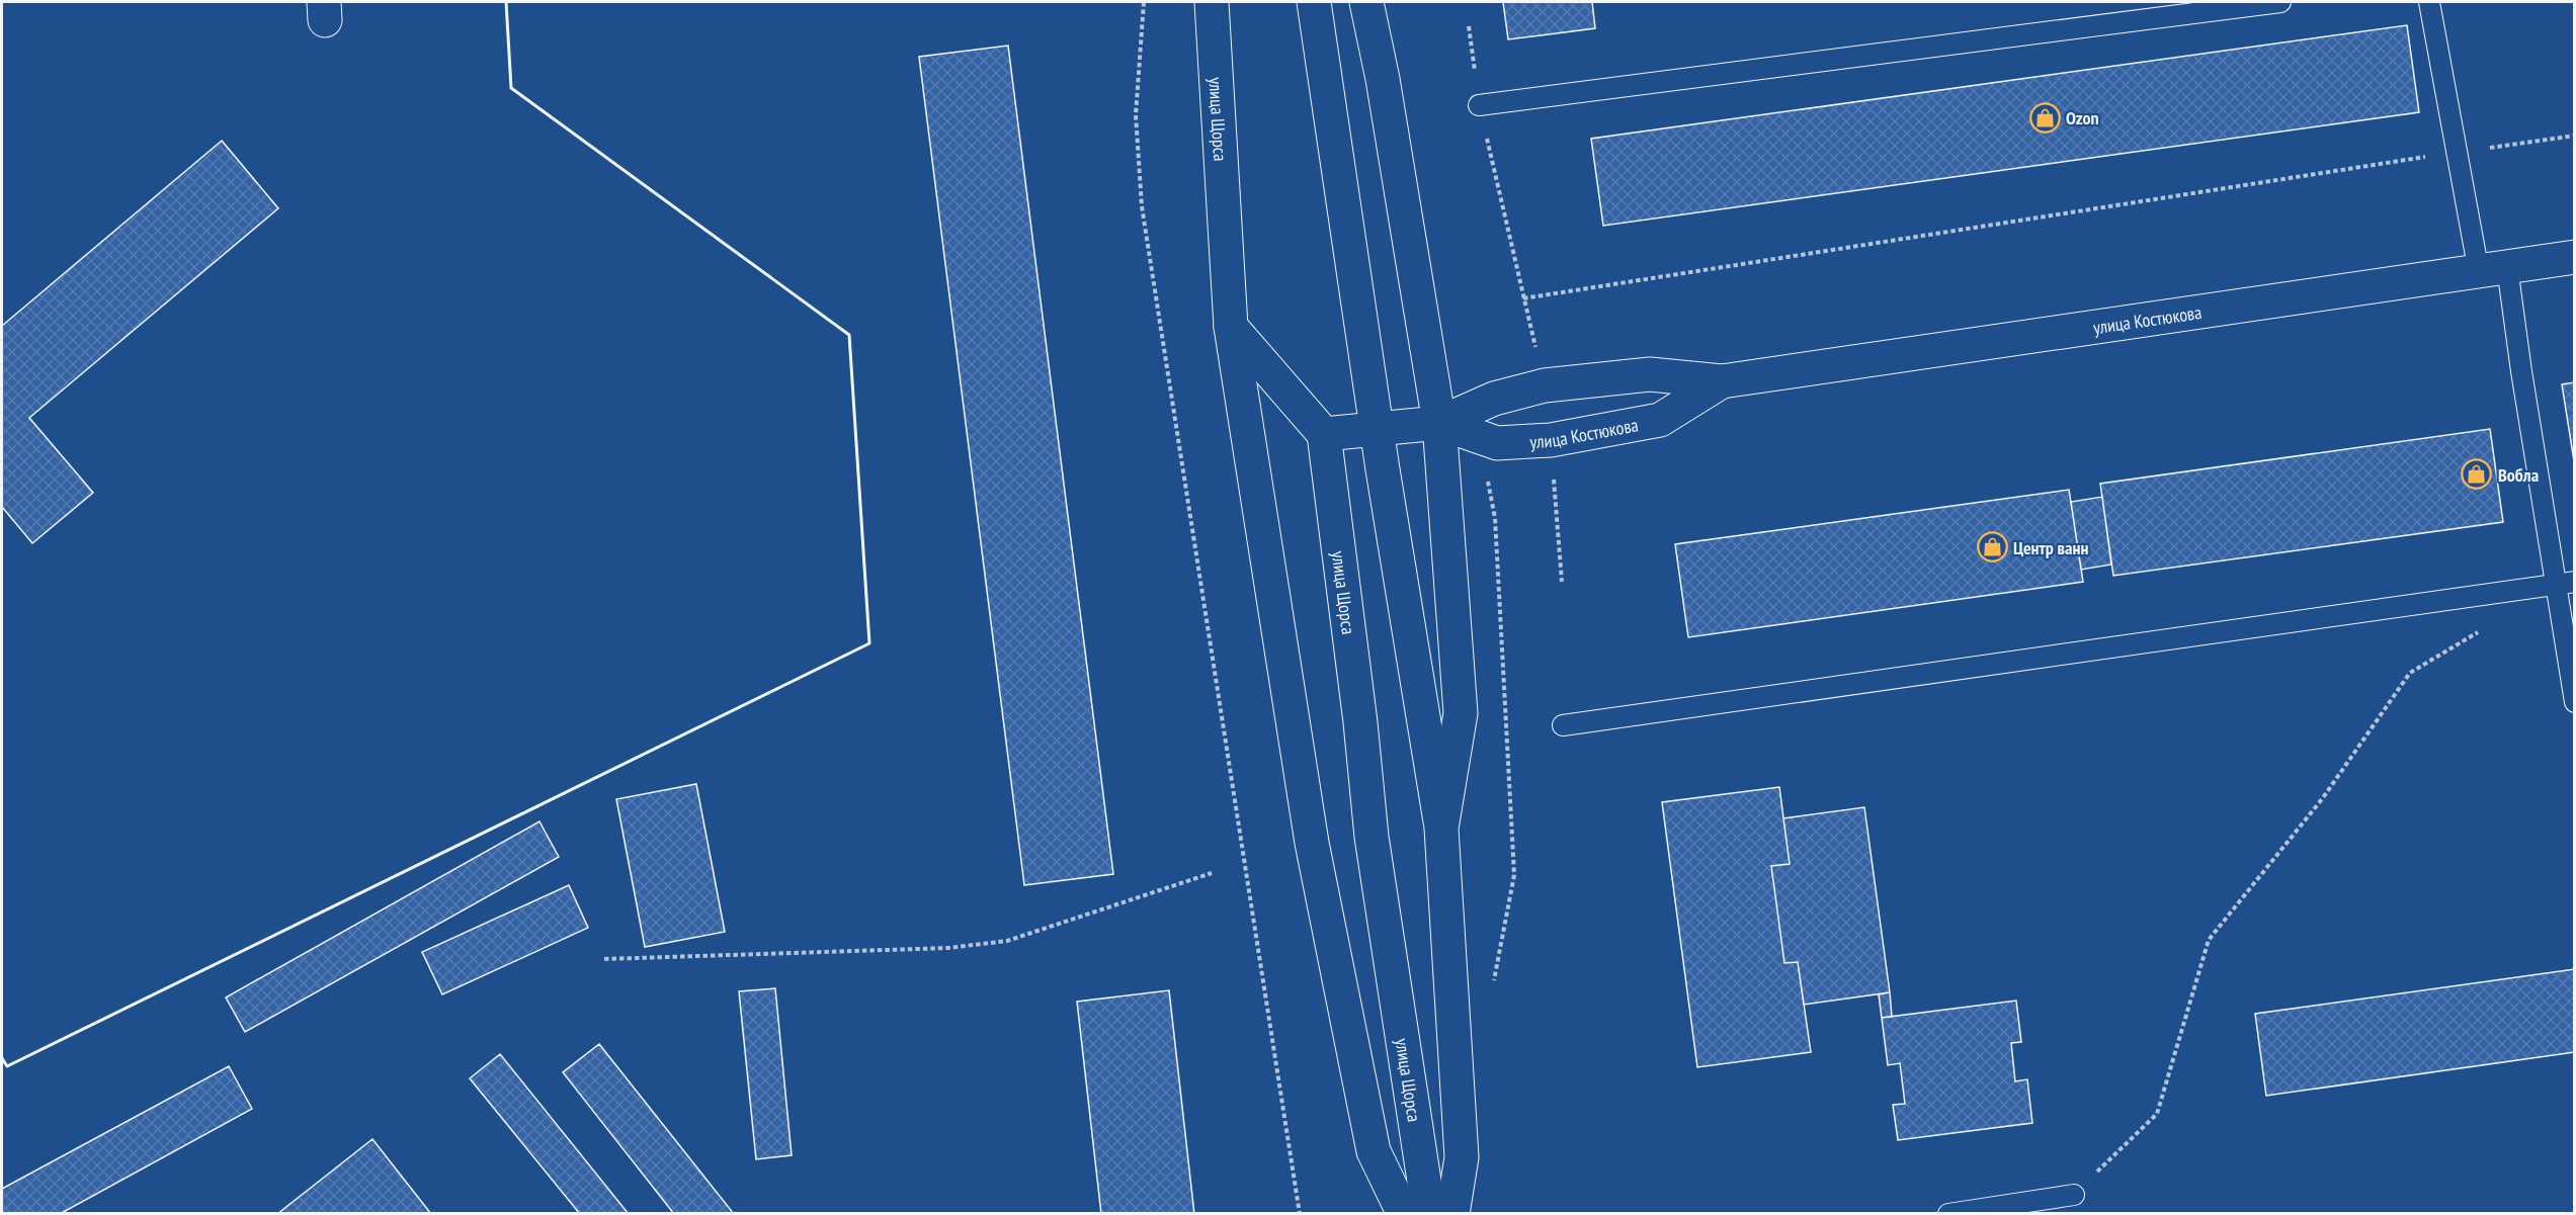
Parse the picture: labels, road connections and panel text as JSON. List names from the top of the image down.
{
  "streets": {
    "main road": ["улица Щорса", "улица Костюкова"]
  },
  "crossings": [
    ["улица Щорса", "улица Костюкова"]
  ],
  "places": {
    "shop": ["Ozon", "Вобла", "Центр ванн"]
  }
}
